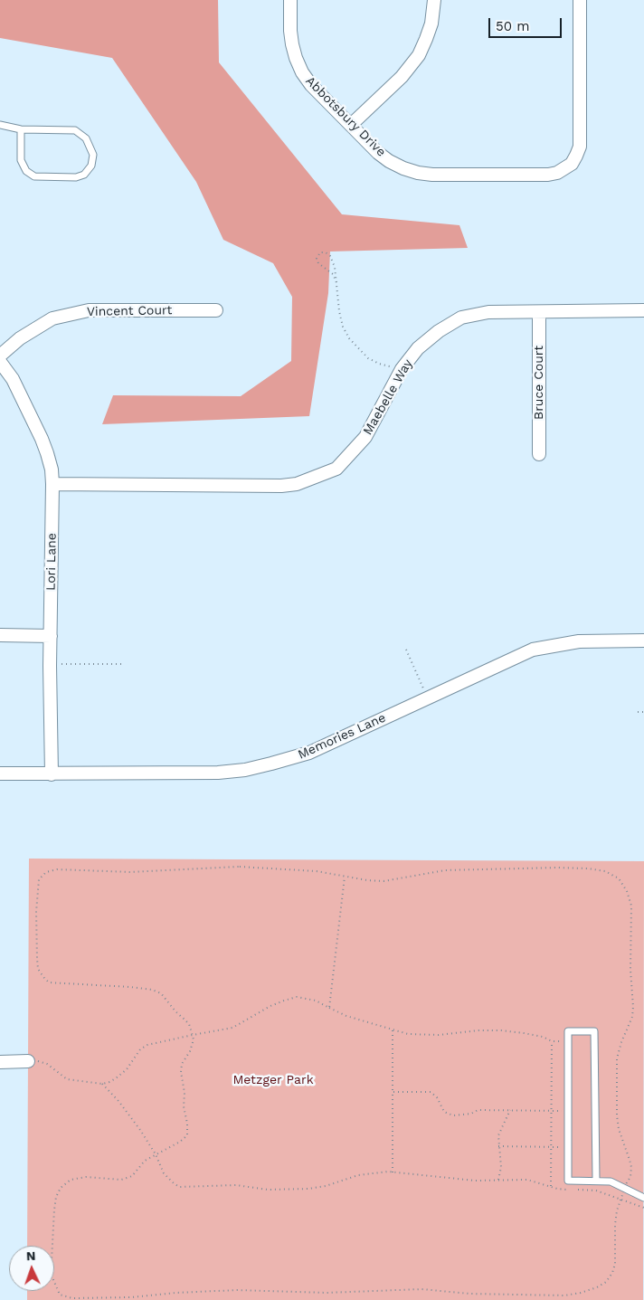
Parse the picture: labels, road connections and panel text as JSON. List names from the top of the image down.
{
  "streets": {
    "street": [
      "Abbotsbury Drive",
      "Vincent Court",
      "Bruce Court",
      "Maebelle Way",
      "Lori Lane",
      "Memories Lane"
    ]
  },
  "crossings": [
    ["Bruce Court", "Maebelle Way"],
    ["Maebelle Way", "Lori Lane"],
    ["Lori Lane", "Memories Lane"]
  ],
  "parks": ["Metzger Park"],
  "scale_bar": "50 m",
  "north": "top"
}
